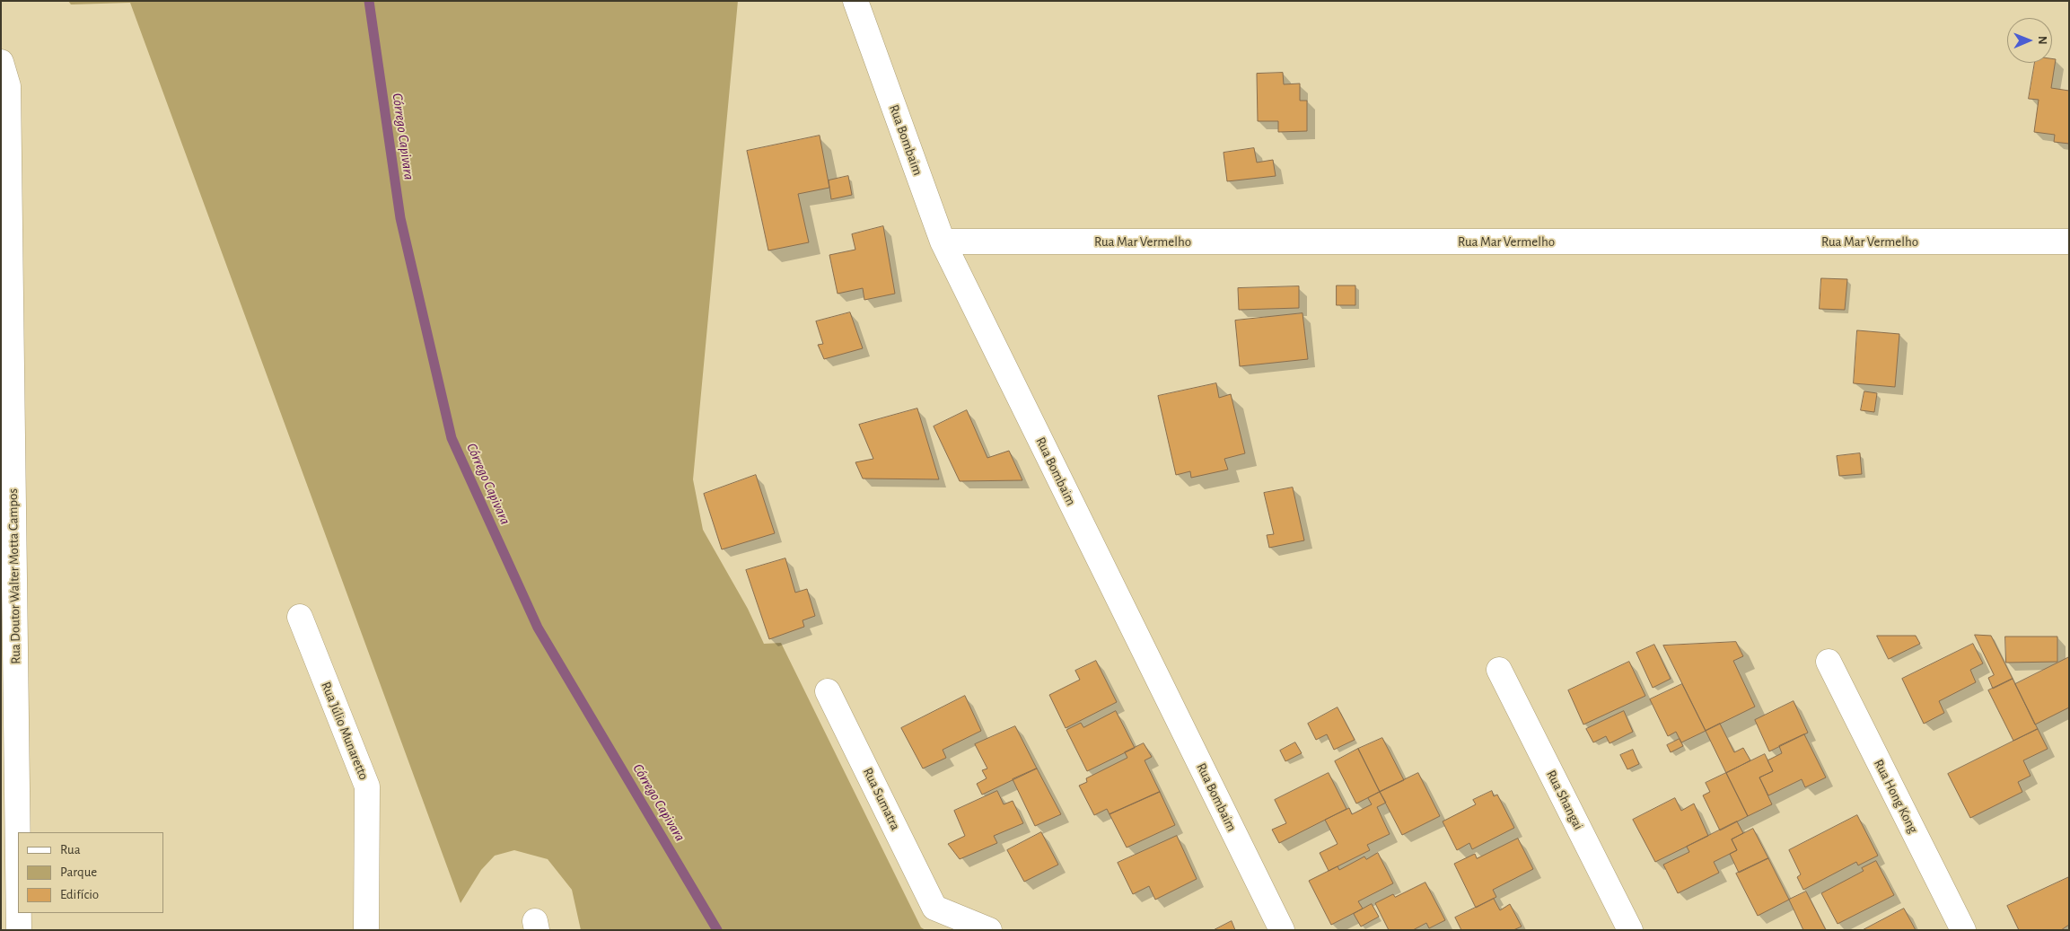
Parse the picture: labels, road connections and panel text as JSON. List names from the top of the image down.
{
  "streets": {
    "street": [
      "Rua Bombaim",
      "Rua Mar Vermelho",
      "Rua Doutor Walter Motta Campos",
      "Rua Júlio Munaretto",
      "Rua Hong Kong",
      "Rua Sumatra",
      "Rua Shangai"
    ]
  },
  "crossings": [
    ["Rua Bombaim", "Rua Mar Vermelho"]
  ],
  "water": ["Córrego Capivara"],
  "legend": ["Rua", "Parque", "Edifício"],
  "north": "right"
}
